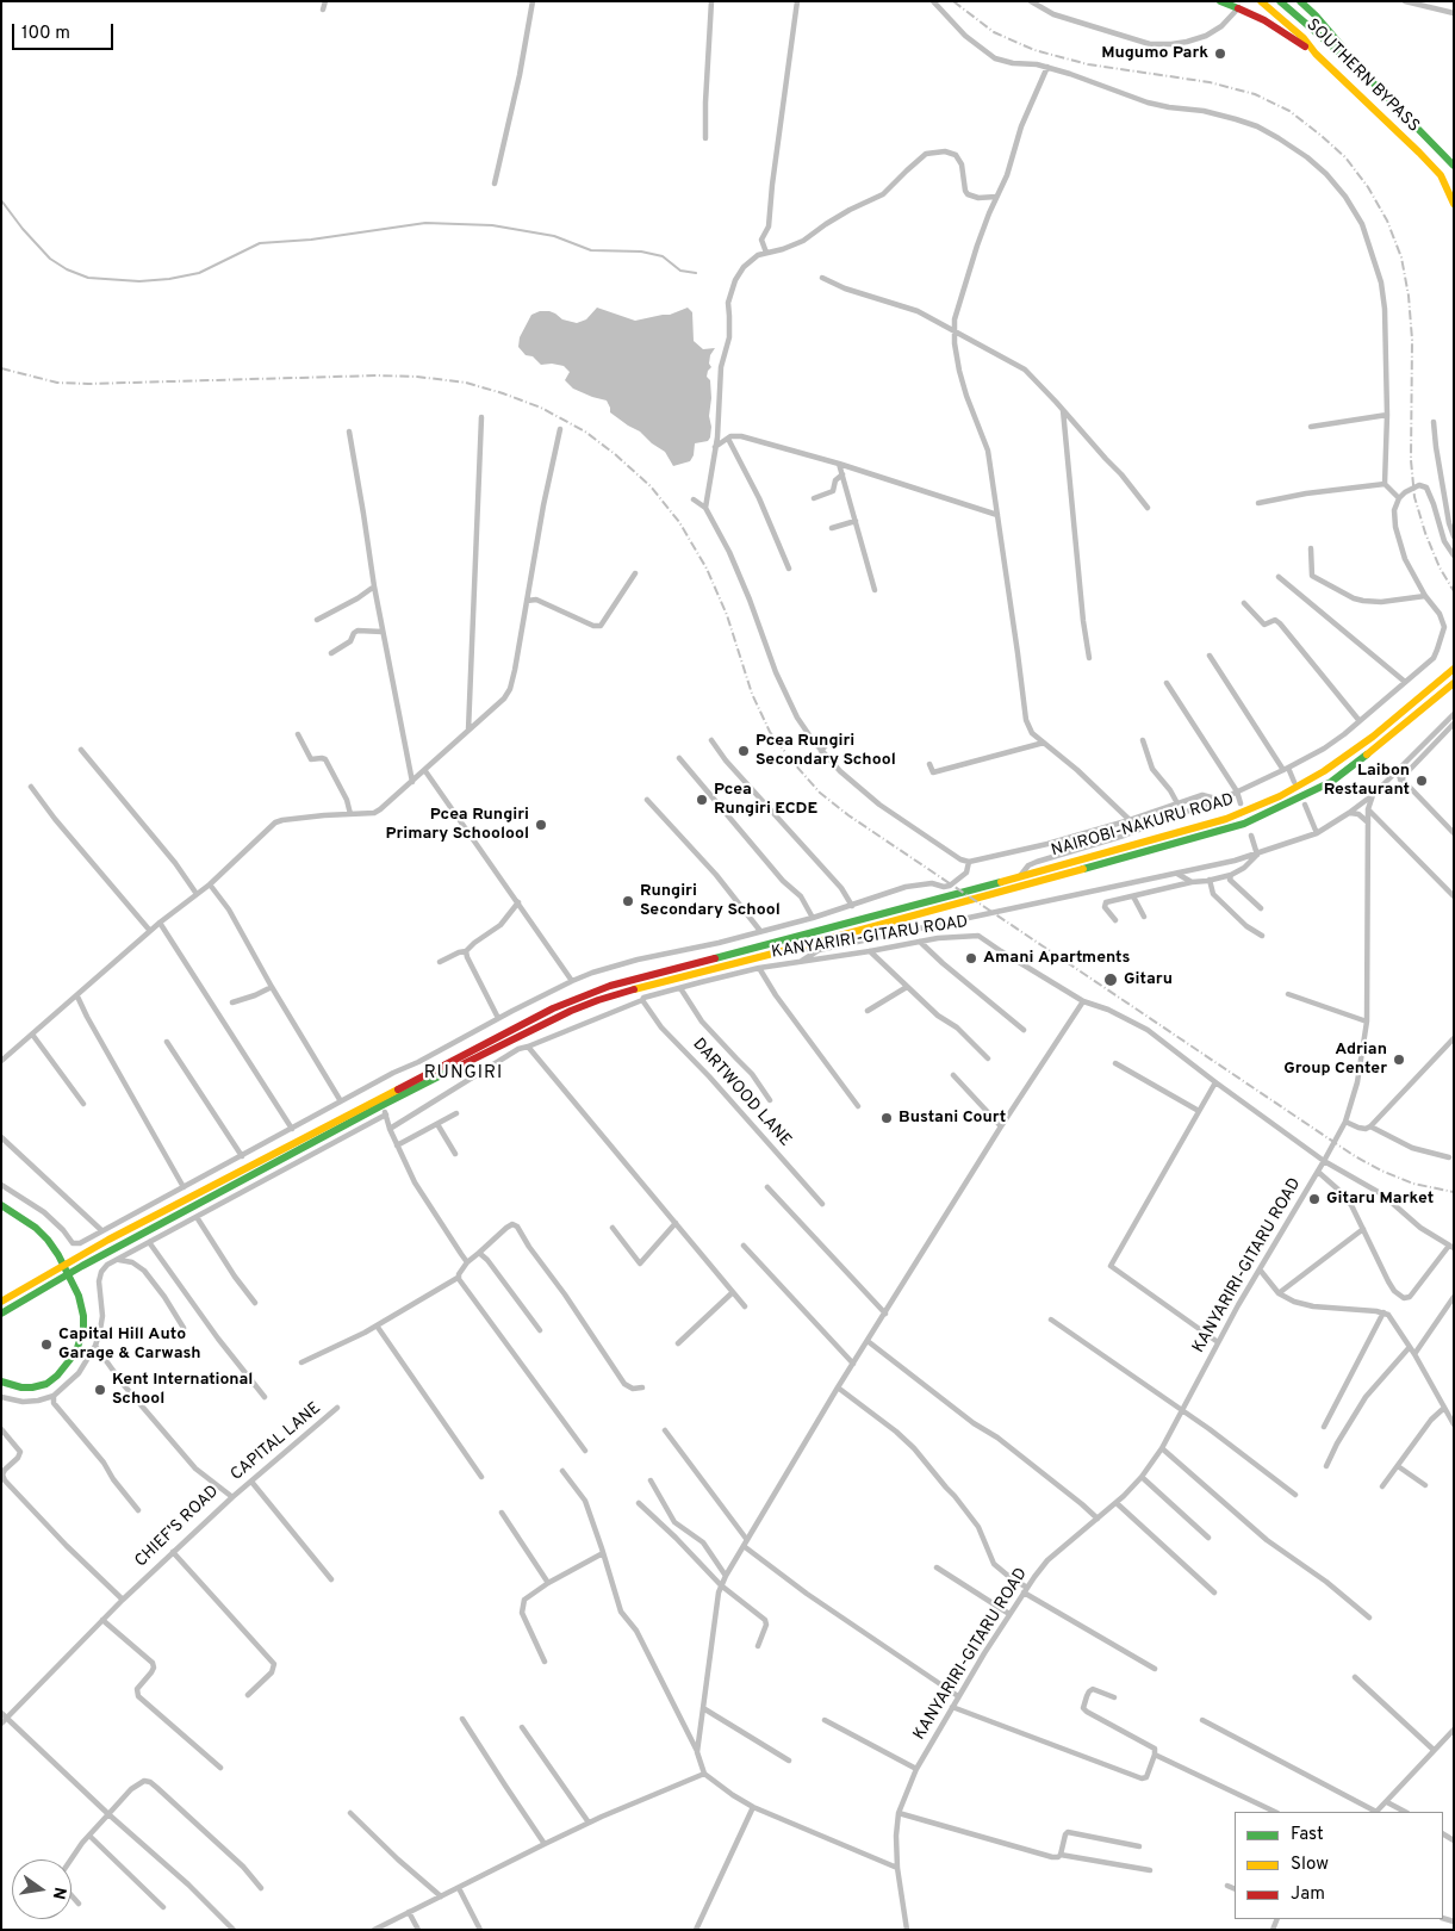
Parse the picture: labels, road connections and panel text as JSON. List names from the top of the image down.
{
  "streets": {
    "main road": ["SOUTHERN BYPASS", "NAIROBI-NAKURU ROAD"],
    "street": [
      "KANYARIRI-GITARU ROAD",
      "DARTWOOD LANE",
      "CAPITAL LANE",
      "CHIEF'S ROAD"
    ]
  },
  "crossings": [
    ["KANYARIRI-GITARU ROAD", "DARTWOOD LANE"],
    ["CAPITAL LANE", "CHIEF'S ROAD"]
  ],
  "districts": ["RUNGIRI"],
  "places": [
    "Mugumo Park",
    "Pcea Rungiri Secondary School",
    "Laibon Restaurant",
    "Pcea Rungiri ECDE",
    "Pcea Rungiri Primary Schoolool",
    "Rungiri Secondary School",
    "Amani Apartments",
    "Gitaru",
    "Adrian Group Center",
    "Bustani Court",
    "Gitaru Market",
    "Capital Hill Auto Garage & Carwash",
    "Kent International School"
  ],
  "legend": ["Fast", "Slow", "Jam"],
  "scale_bar": "100 m",
  "north": "right"
}
